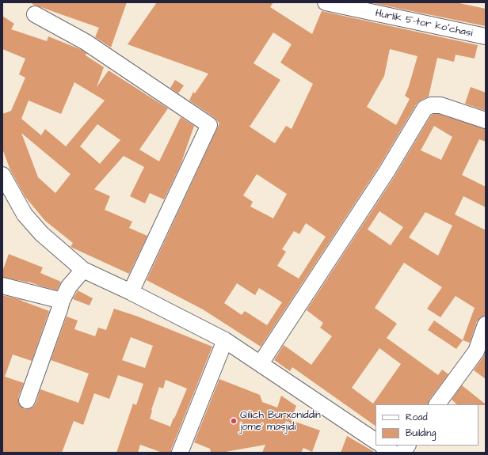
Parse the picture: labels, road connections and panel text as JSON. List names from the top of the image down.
{
  "streets": {
    "street": ["Hurlik 5-tor koʻchasi"]
  },
  "places": ["Qilich Burxoniddin jome' masjidi"],
  "legend": ["Road", "Building"]
}
